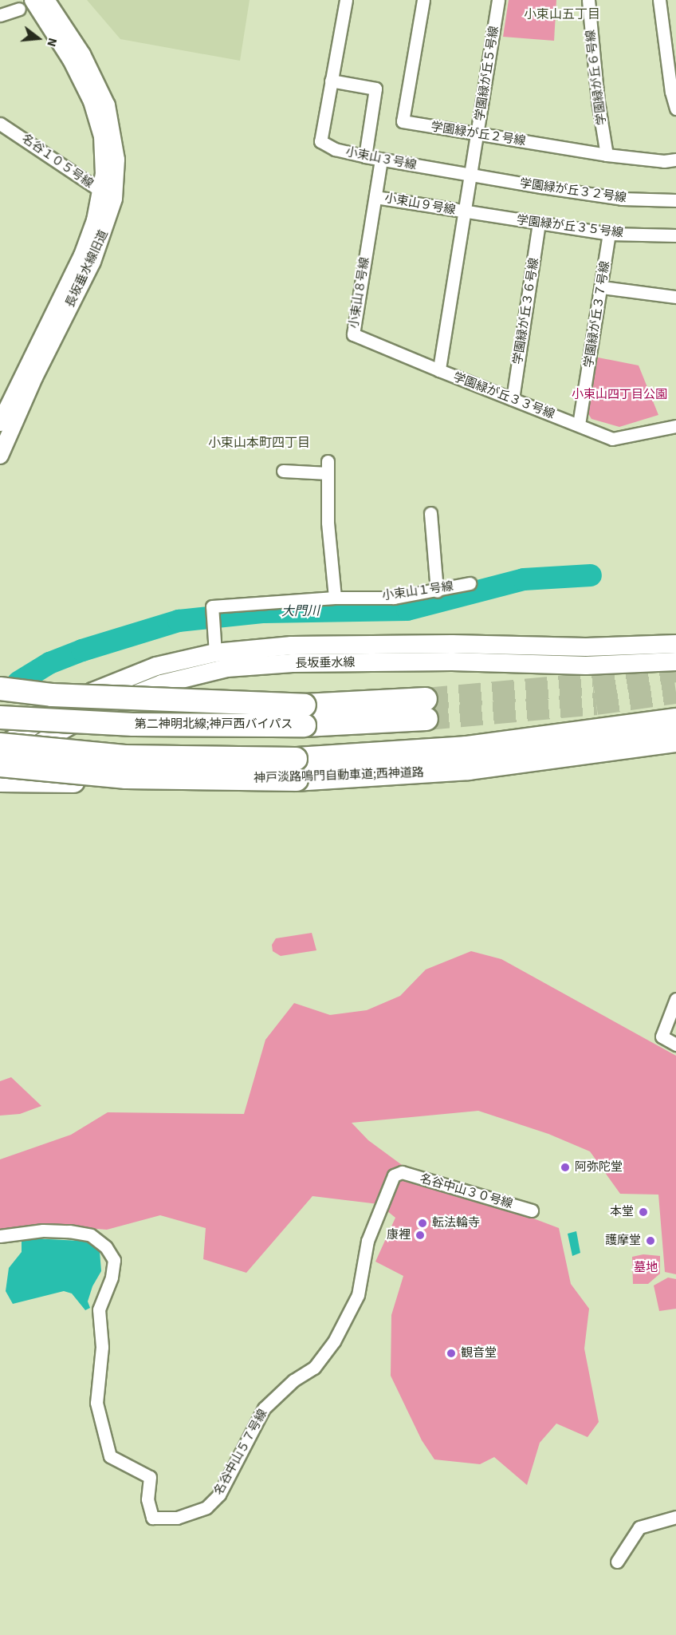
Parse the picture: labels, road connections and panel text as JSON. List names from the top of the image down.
{
  "streets": {
    "highway": ["第二神明北線;神戸西バイパス", "神戸淡路鳴門自動車道;西神道路"],
    "main road": ["長坂垂水線"],
    "street": [
      "学園緑が丘５号線",
      "学園緑が丘６号線",
      "学園緑が丘２号線",
      "小束山３号線",
      "名谷１０５号線",
      "学園緑が丘３２号線",
      "小束山９号線",
      "学園緑が丘３５号線",
      "長坂垂水線旧道",
      "小束山８号線",
      "学園緑が丘３６号線",
      "学園緑が丘３７号線",
      "学園緑が丘３３号線",
      "小束山１号線",
      "名谷中山３０号線",
      "名谷中山５７号線"
    ]
  },
  "crossings": [
    ["学園緑が丘５号線", "学園緑が丘２号線"],
    ["学園緑が丘５号線", "小束山３号線"],
    ["学園緑が丘５号線", "学園緑が丘３２号線"],
    ["学園緑が丘５号線", "学園緑が丘３３号線"],
    ["学園緑が丘６号線", "学園緑が丘２号線"],
    ["小束山３号線", "学園緑が丘３２号線"],
    ["小束山３号線", "小束山８号線"],
    ["小束山３号線", "学園緑が丘３３号線"],
    ["名谷１０５号線", "長坂垂水線旧道"],
    ["学園緑が丘３２号線", "学園緑が丘３３号線"],
    ["小束山９号線", "学園緑が丘３５号線"],
    ["小束山９号線", "小束山８号線"],
    ["小束山９号線", "学園緑が丘３３号線"],
    ["学園緑が丘３５号線", "学園緑が丘３６号線"],
    ["学園緑が丘３５号線", "学園緑が丘３７号線"],
    ["学園緑が丘３５号線", "学園緑が丘３３号線"],
    ["小束山８号線", "学園緑が丘３３号線"],
    ["学園緑が丘３６号線", "学園緑が丘３３号線"],
    ["学園緑が丘３７号線", "学園緑が丘３３号線"],
    ["小束山１号線", "長坂垂水線"],
    ["長坂垂水線", "神戸淡路鳴門自動車道;西神道路"],
    ["名谷中山３０号線", "名谷中山５７号線"]
  ],
  "districts": ["小束山五丁目", "小束山本町四丁目"],
  "water": ["大門川"],
  "parks": ["小束山四丁目公園", "墓地"],
  "places": [
    "阿弥陀堂",
    "本堂",
    "転法輪寺",
    "康裡",
    "護摩堂",
    "観音堂"
  ],
  "north": "right"
}
